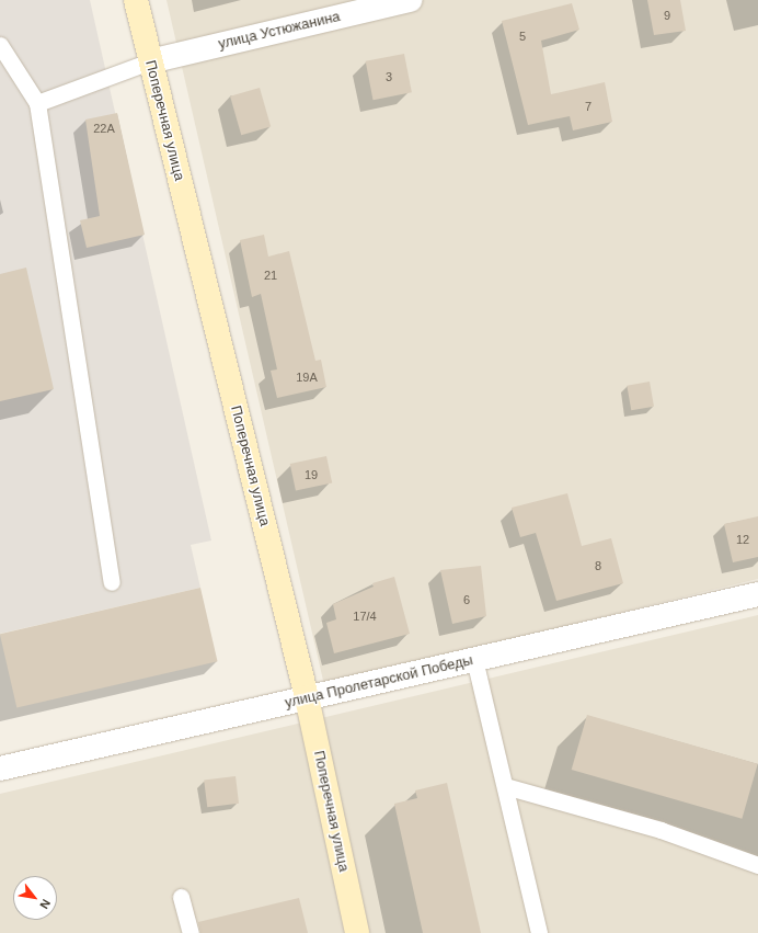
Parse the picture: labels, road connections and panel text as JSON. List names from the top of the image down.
{
  "streets": {
    "street": ["улица Устюжанина", "Поперечная улица", "улица Пролетарской Победы"]
  },
  "crossings": [
    ["улица Устюжанина", "Поперечная улица"],
    ["Поперечная улица", "улица Пролетарской Победы"]
  ],
  "house_numbers": [
    "9",
    "5",
    "3",
    "7",
    "22А",
    "21",
    "19А",
    "19",
    "12",
    "8",
    "6",
    "17/4"
  ],
  "north": "bottom right"
}
